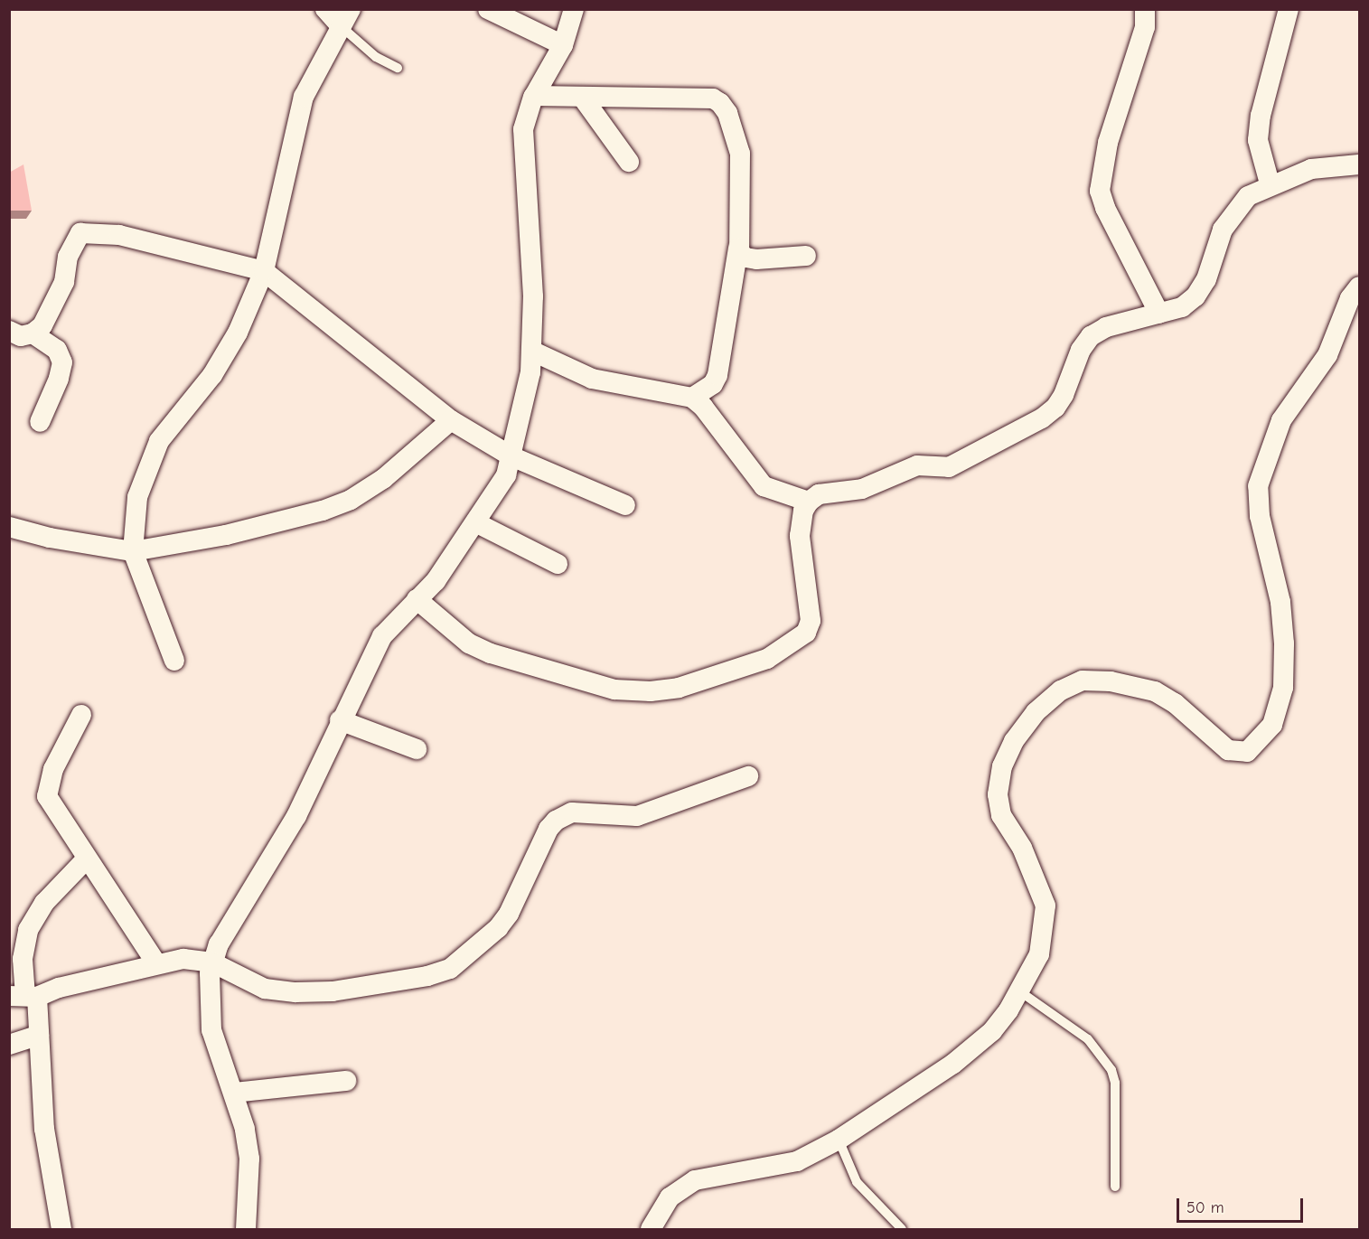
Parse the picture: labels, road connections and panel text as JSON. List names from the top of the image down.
{
  "scale_bar": "50 m"
}
